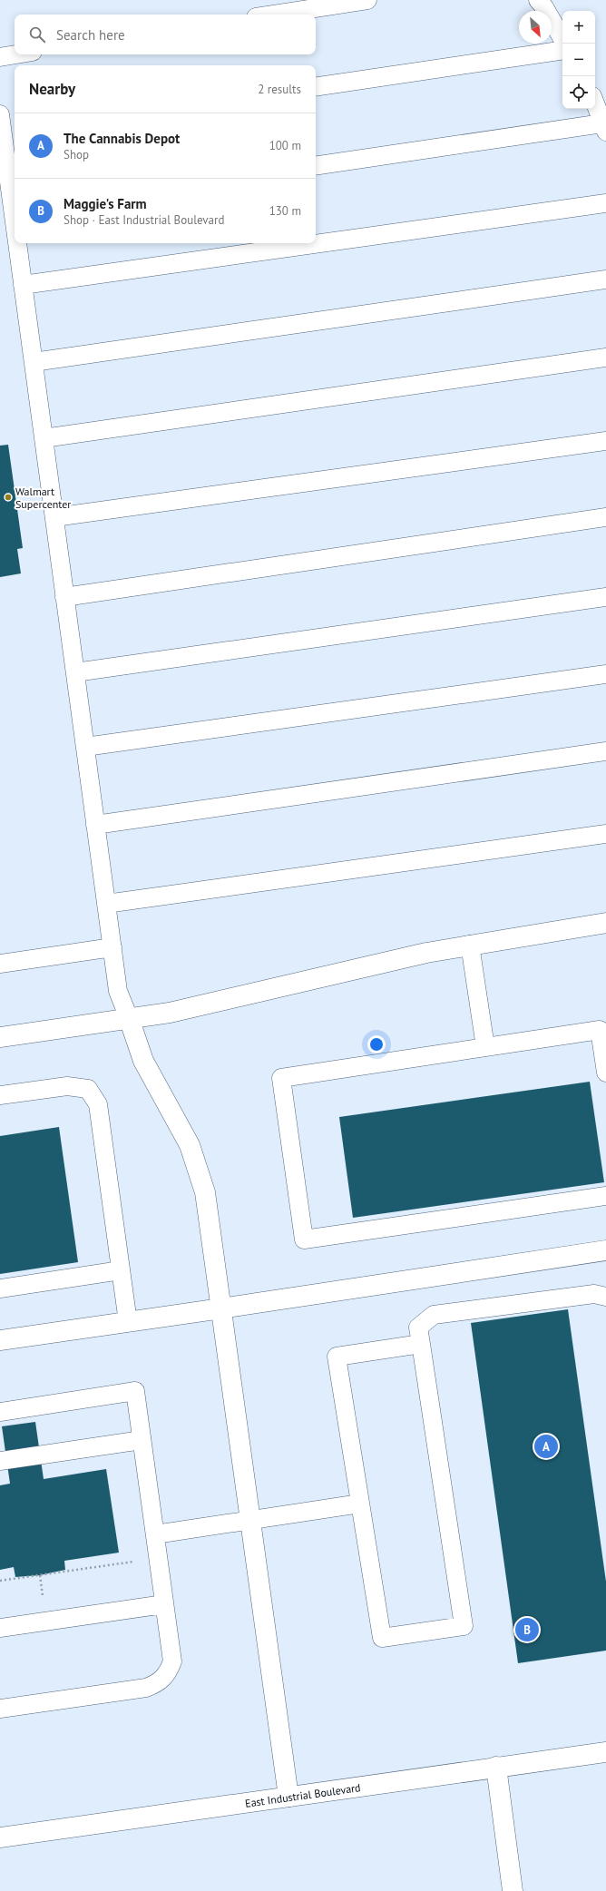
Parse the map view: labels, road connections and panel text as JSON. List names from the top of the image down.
{
  "streets": {
    "street": ["East Industrial Boulevard"]
  },
  "places": ["Walmart Supercenter"],
  "north": "bottom right",
  "page": {
    "map_buttons": ["+", "−"],
    "search": "Search here",
    "heading": ["Nearby", "2 results"],
    "list": [
      {
        "mark": "A",
        "name": "The Cannabis Depot",
        "note": "Shop",
        "value": "100 m"
      },
      {
        "mark": "B",
        "name": "Maggie's Farm",
        "note": "Shop · East Industrial Boulevard",
        "value": "130 m"
      }
    ],
    "pins": ["A", "B"]
  }
}
